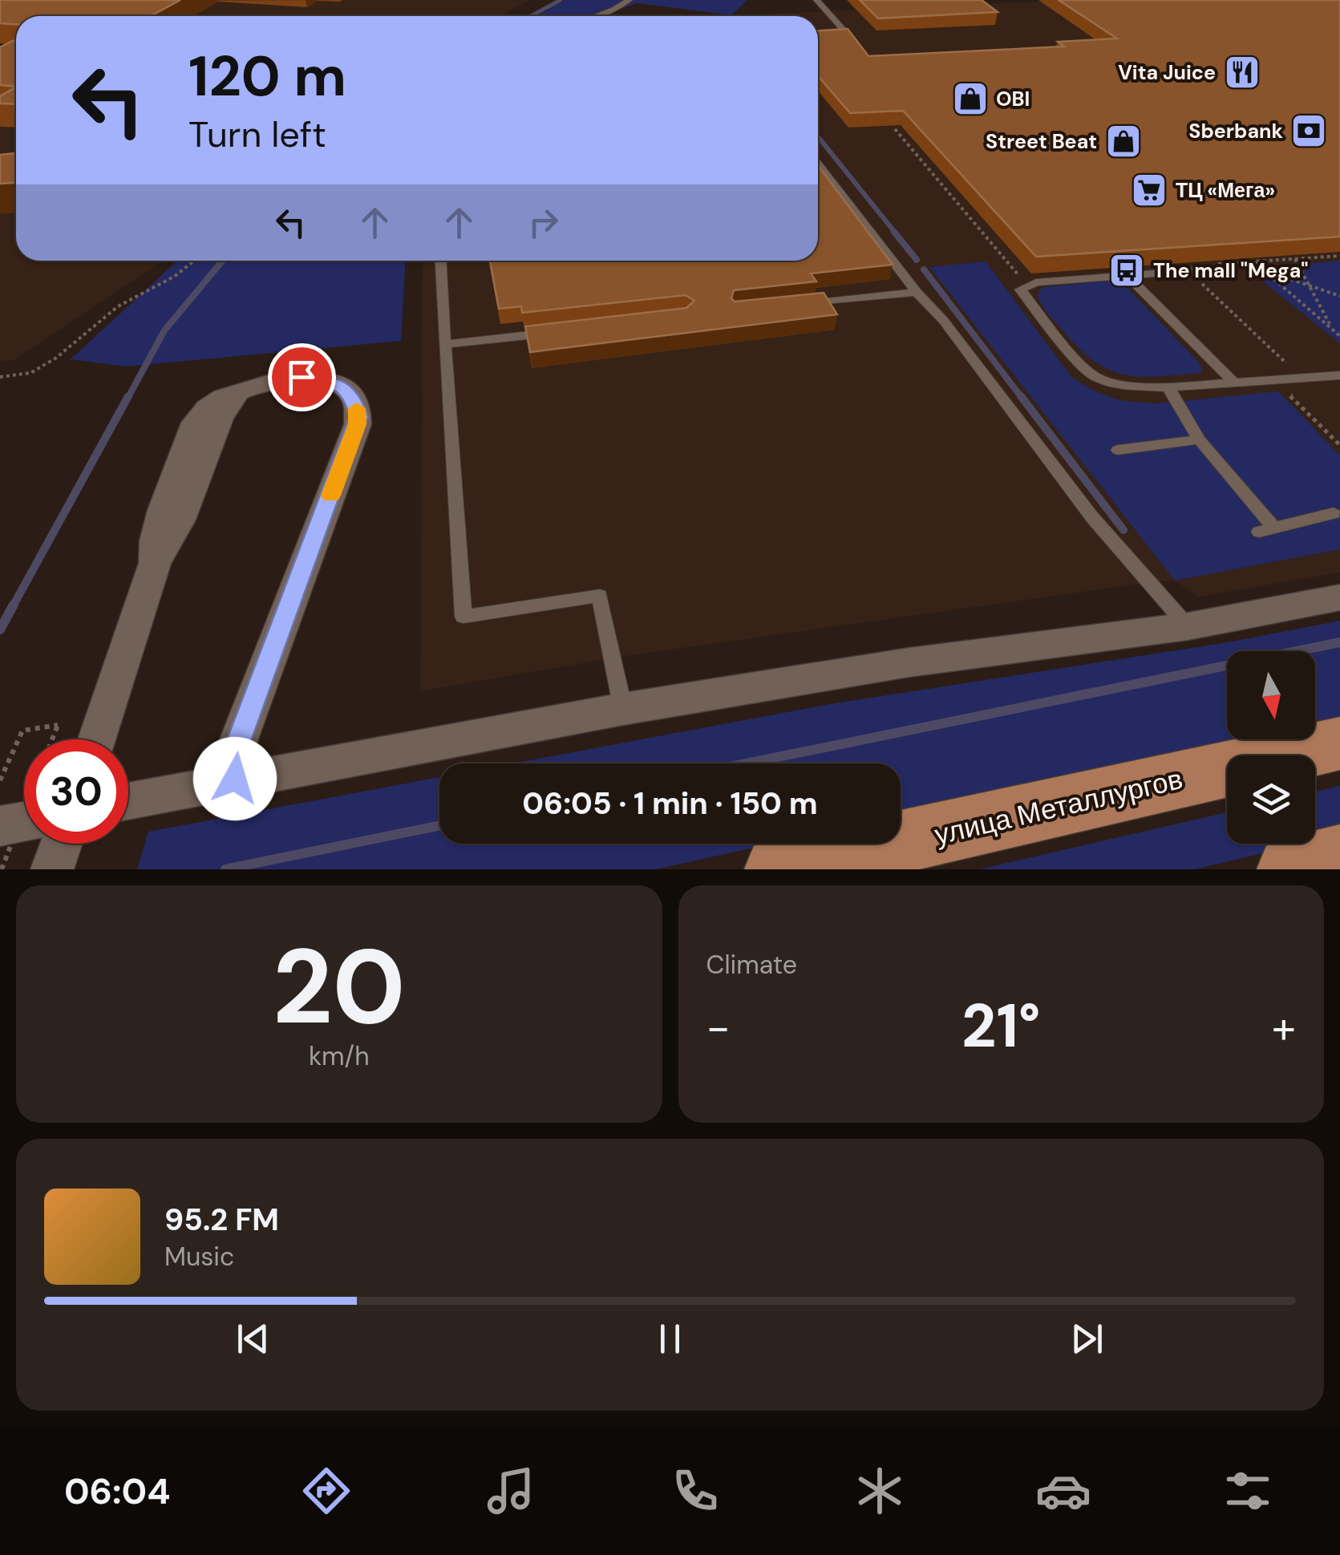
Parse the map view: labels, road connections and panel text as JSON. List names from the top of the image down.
{
  "streets": {
    "main road": ["улица Металлургов"]
  },
  "places": {
    "restaurant": ["Vita Juice"],
    "shop": ["OBI", "Street Beat"],
    "bank": ["Sberbank"],
    "supermarket": ["ТЦ «Мега»"],
    "bus stop": ["The mall \"Mega\""]
  },
  "north": "bottom",
  "page": {
    "turn": ["120 m", "Turn left"],
    "limit": "30",
    "trip": "06:05 · 1 min · 150 m",
    "tile": [
      ["20", "km/h"],
      "Climate"
    ],
    "heat": ["−", "21°", "+"],
    "song": ["95.2 FM", "Music"],
    "tabs": "06:04"
  }
}
